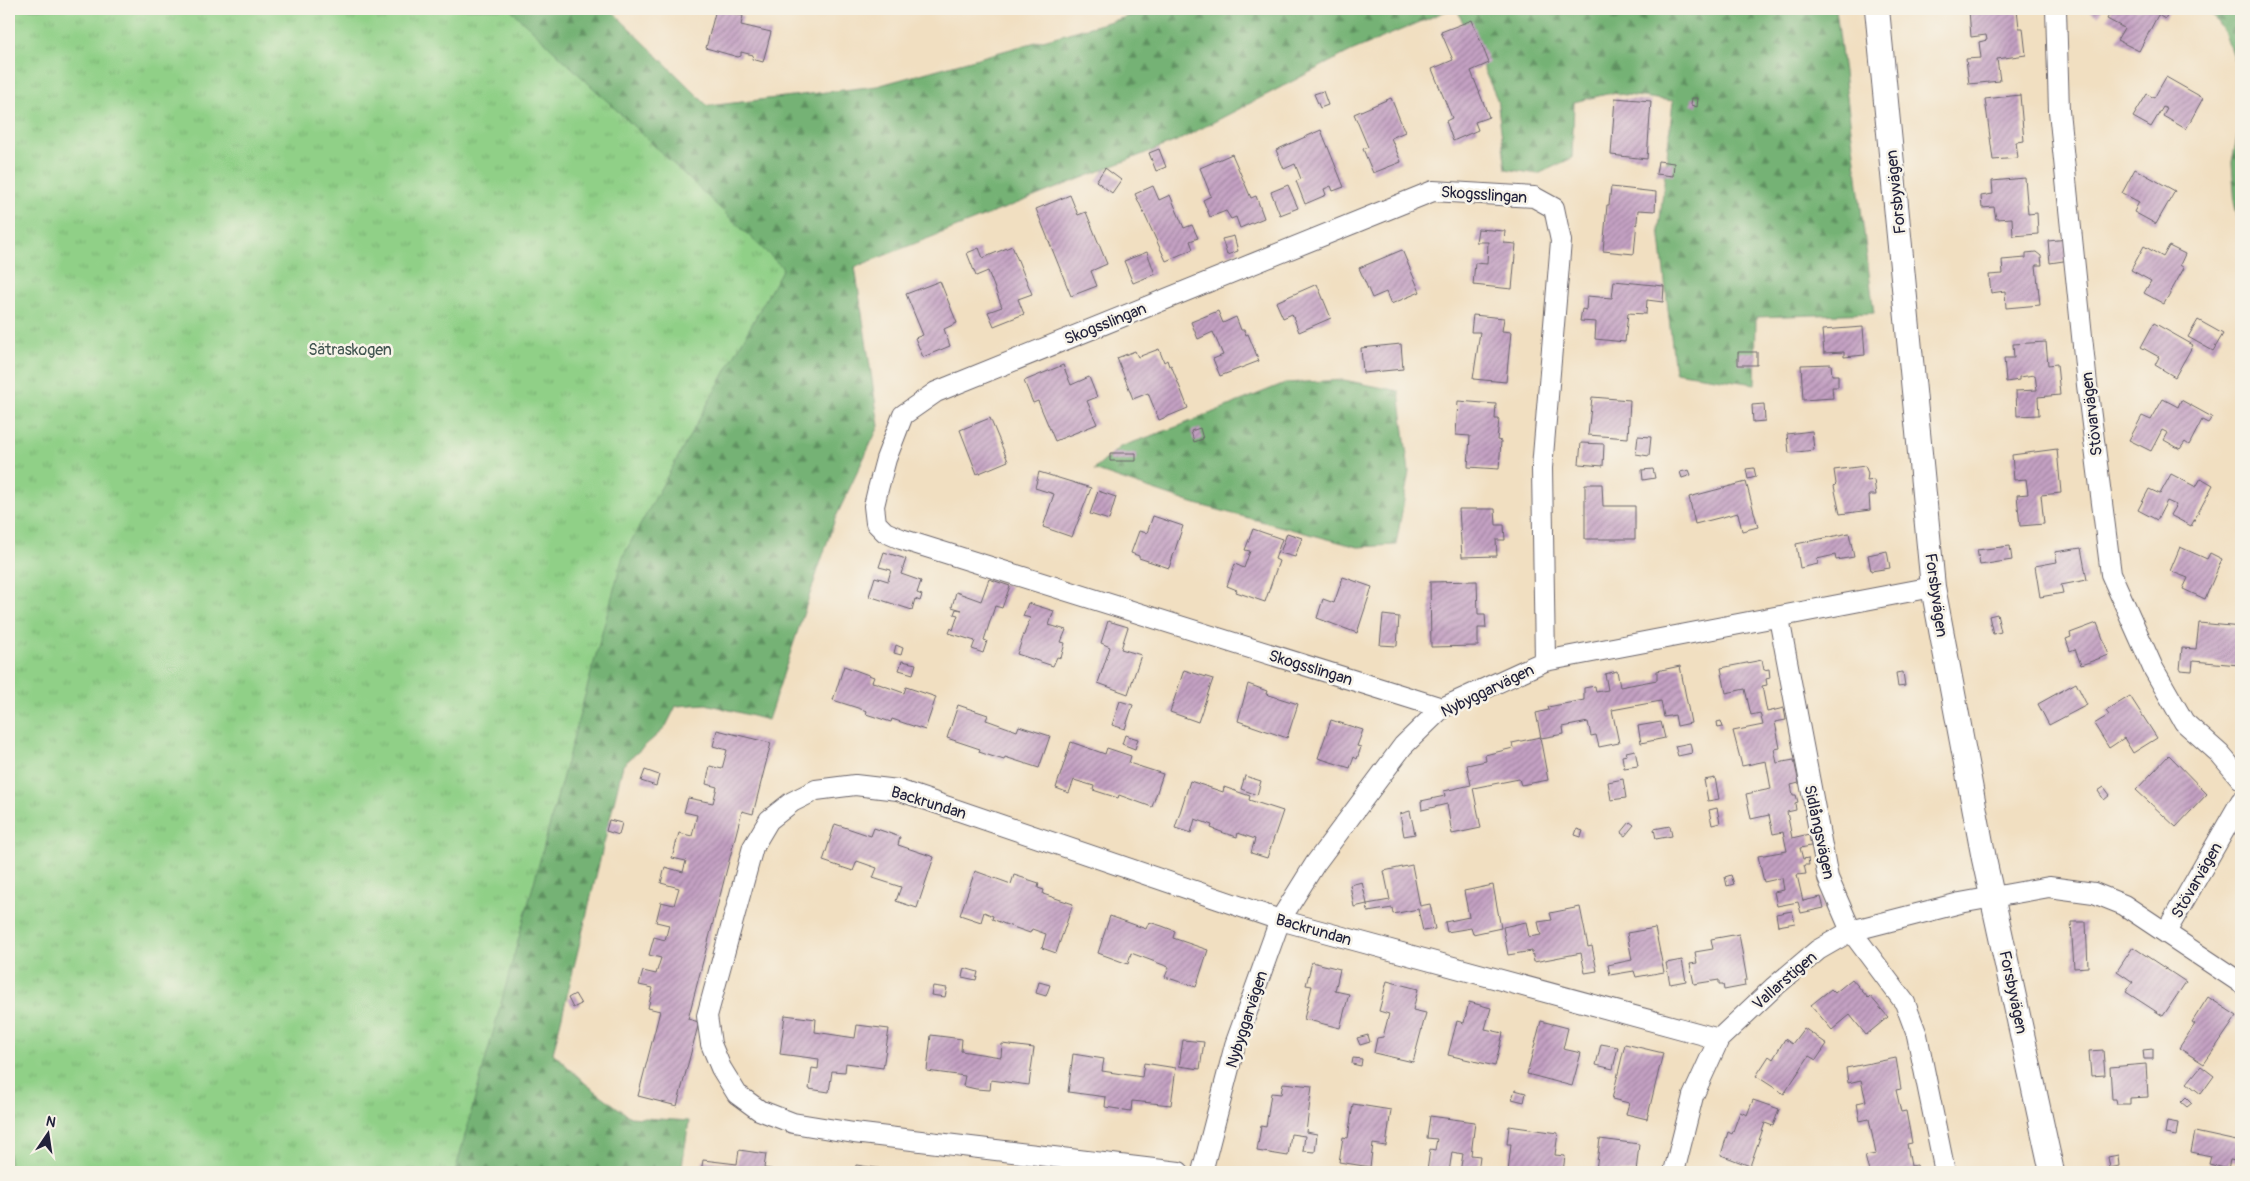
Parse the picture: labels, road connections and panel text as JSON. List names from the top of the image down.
{
  "streets": {
    "street": [
      "Forsbyvägen",
      "Skogsslingan",
      "Stövarvägen",
      "Nybyggarvägen",
      "Backrundan",
      "Sidlångsvägen",
      "Vallarstigen"
    ]
  },
  "crossings": [
    ["Forsbyvägen", "Nybyggarvägen"],
    ["Forsbyvägen", "Vallarstigen"],
    ["Skogsslingan", "Nybyggarvägen"],
    ["Stövarvägen", "Vallarstigen"],
    ["Nybyggarvägen", "Backrundan"],
    ["Nybyggarvägen", "Sidlångsvägen"],
    ["Backrundan", "Vallarstigen"],
    ["Sidlångsvägen", "Vallarstigen"]
  ],
  "parks": ["Sätraskogen"],
  "north": "top"
}
